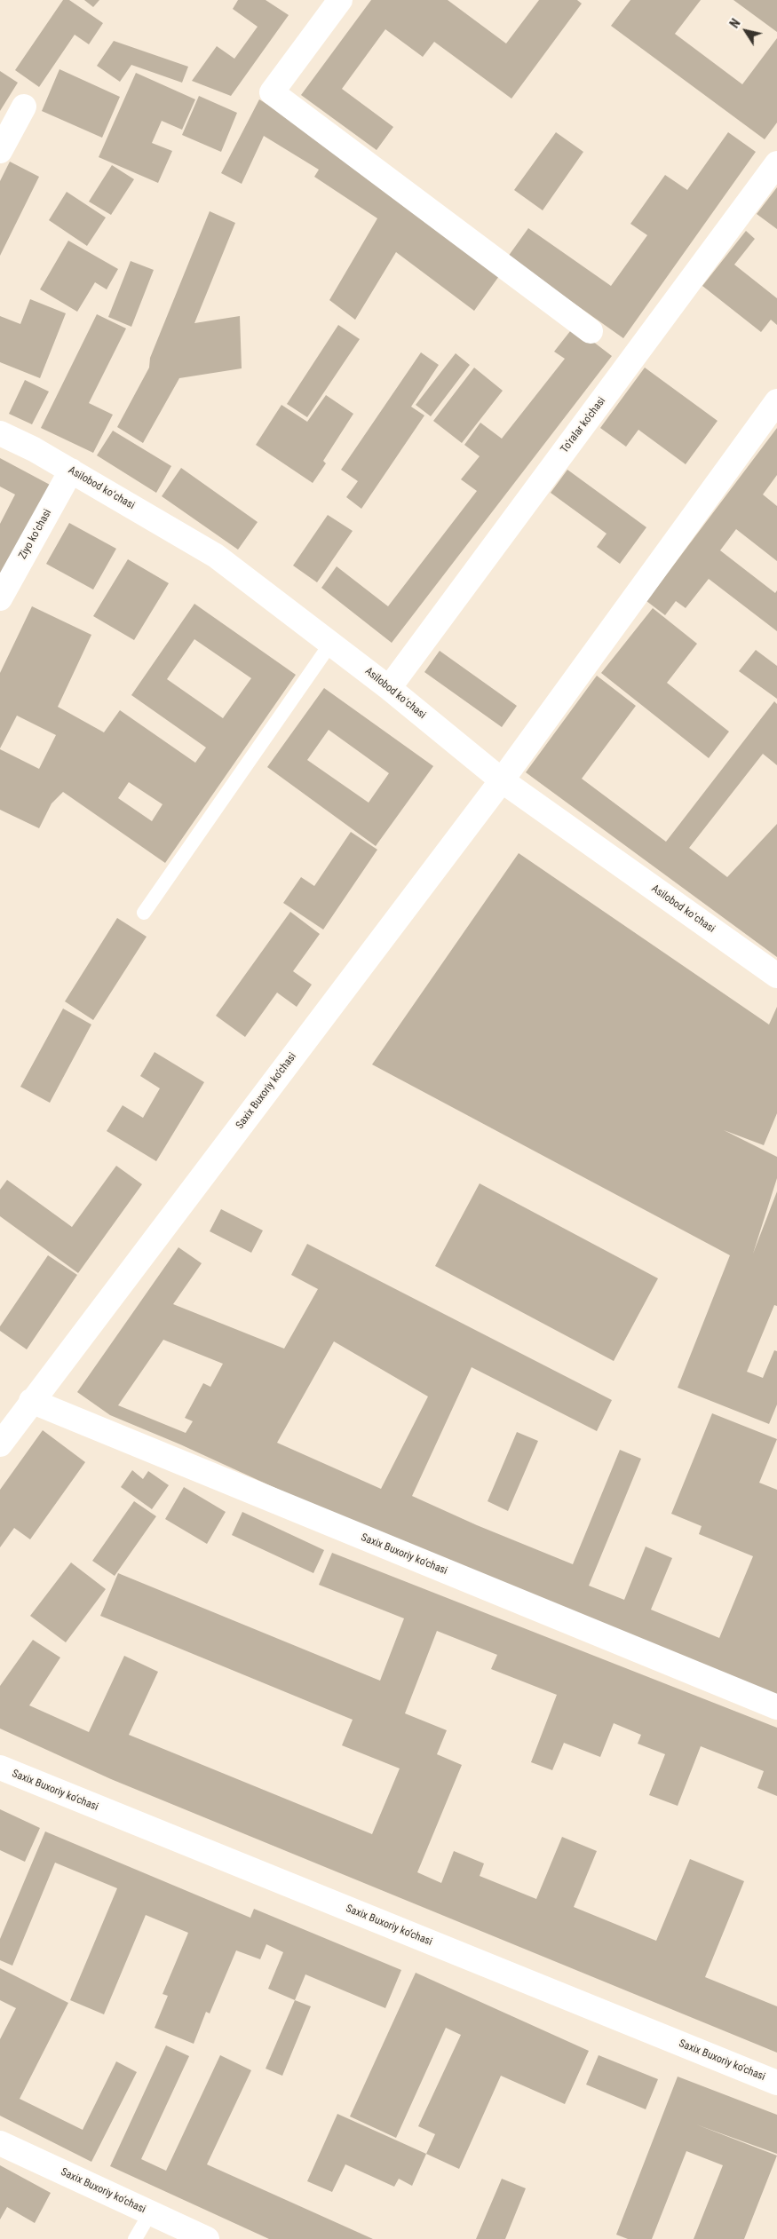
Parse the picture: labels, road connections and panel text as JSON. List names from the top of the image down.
{
  "streets": {
    "street": [
      "To'ralar ko'chasi",
      "Asilobod koʻchasi",
      "Ziyo koʻchasi",
      "Saxix Buxoriy ko‘chasi"
    ]
  },
  "crossings": [
    ["To'ralar ko'chasi", "Asilobod koʻchasi"],
    ["Asilobod koʻchasi", "Ziyo koʻchasi"],
    ["Asilobod koʻchasi", "Saxix Buxoriy ko‘chasi"]
  ],
  "north": "top left"
}
